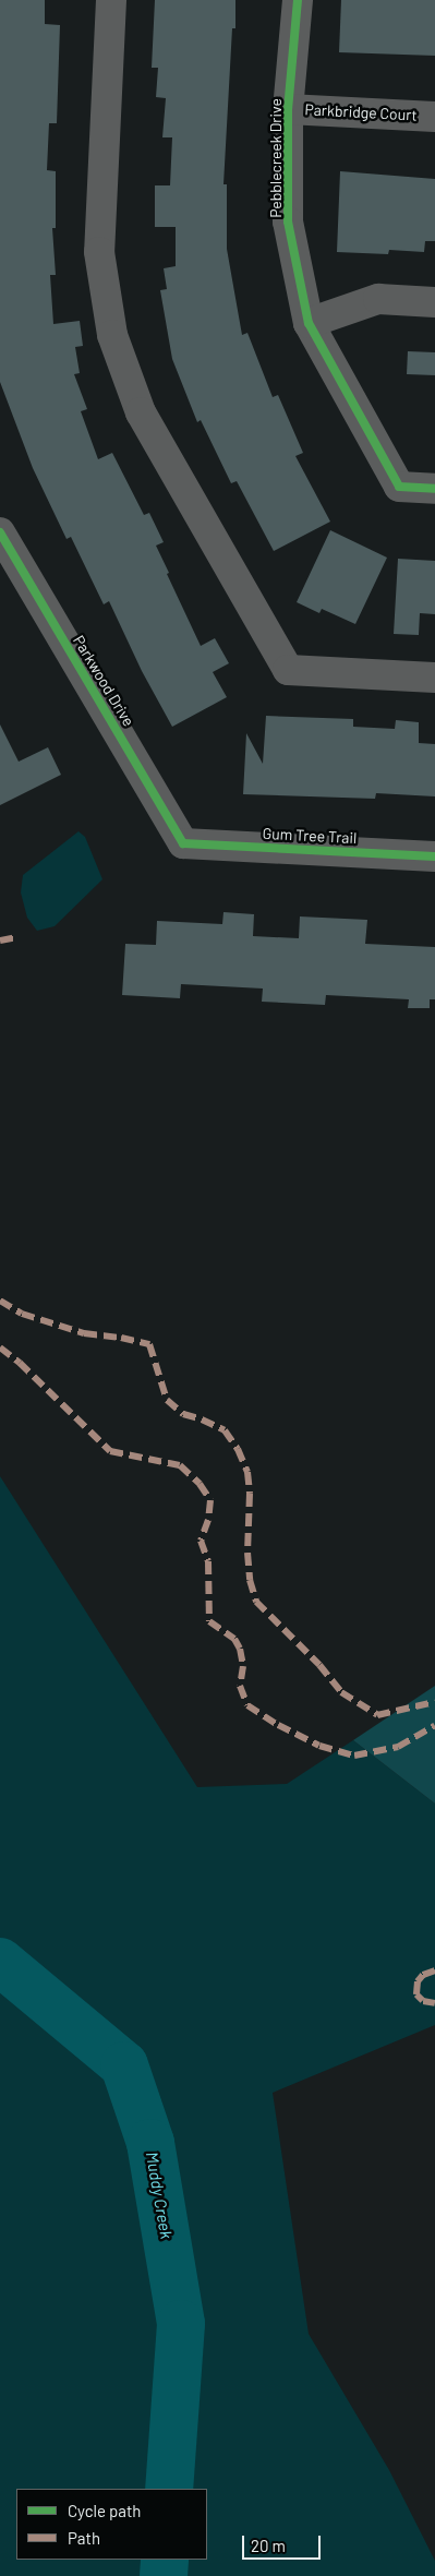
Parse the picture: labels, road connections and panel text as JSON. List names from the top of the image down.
{
  "streets": {
    "street": [
      "Parkbridge Court",
      "Pebblecreek Drive",
      "Parkwood Drive",
      "Gum Tree Trail"
    ]
  },
  "crossings": [
    ["Parkbridge Court", "Pebblecreek Drive"],
    ["Parkwood Drive", "Gum Tree Trail"]
  ],
  "water": ["Muddy Creek"],
  "legend": ["Cycle path", "Path"],
  "scale_bar": "20 m"
}
